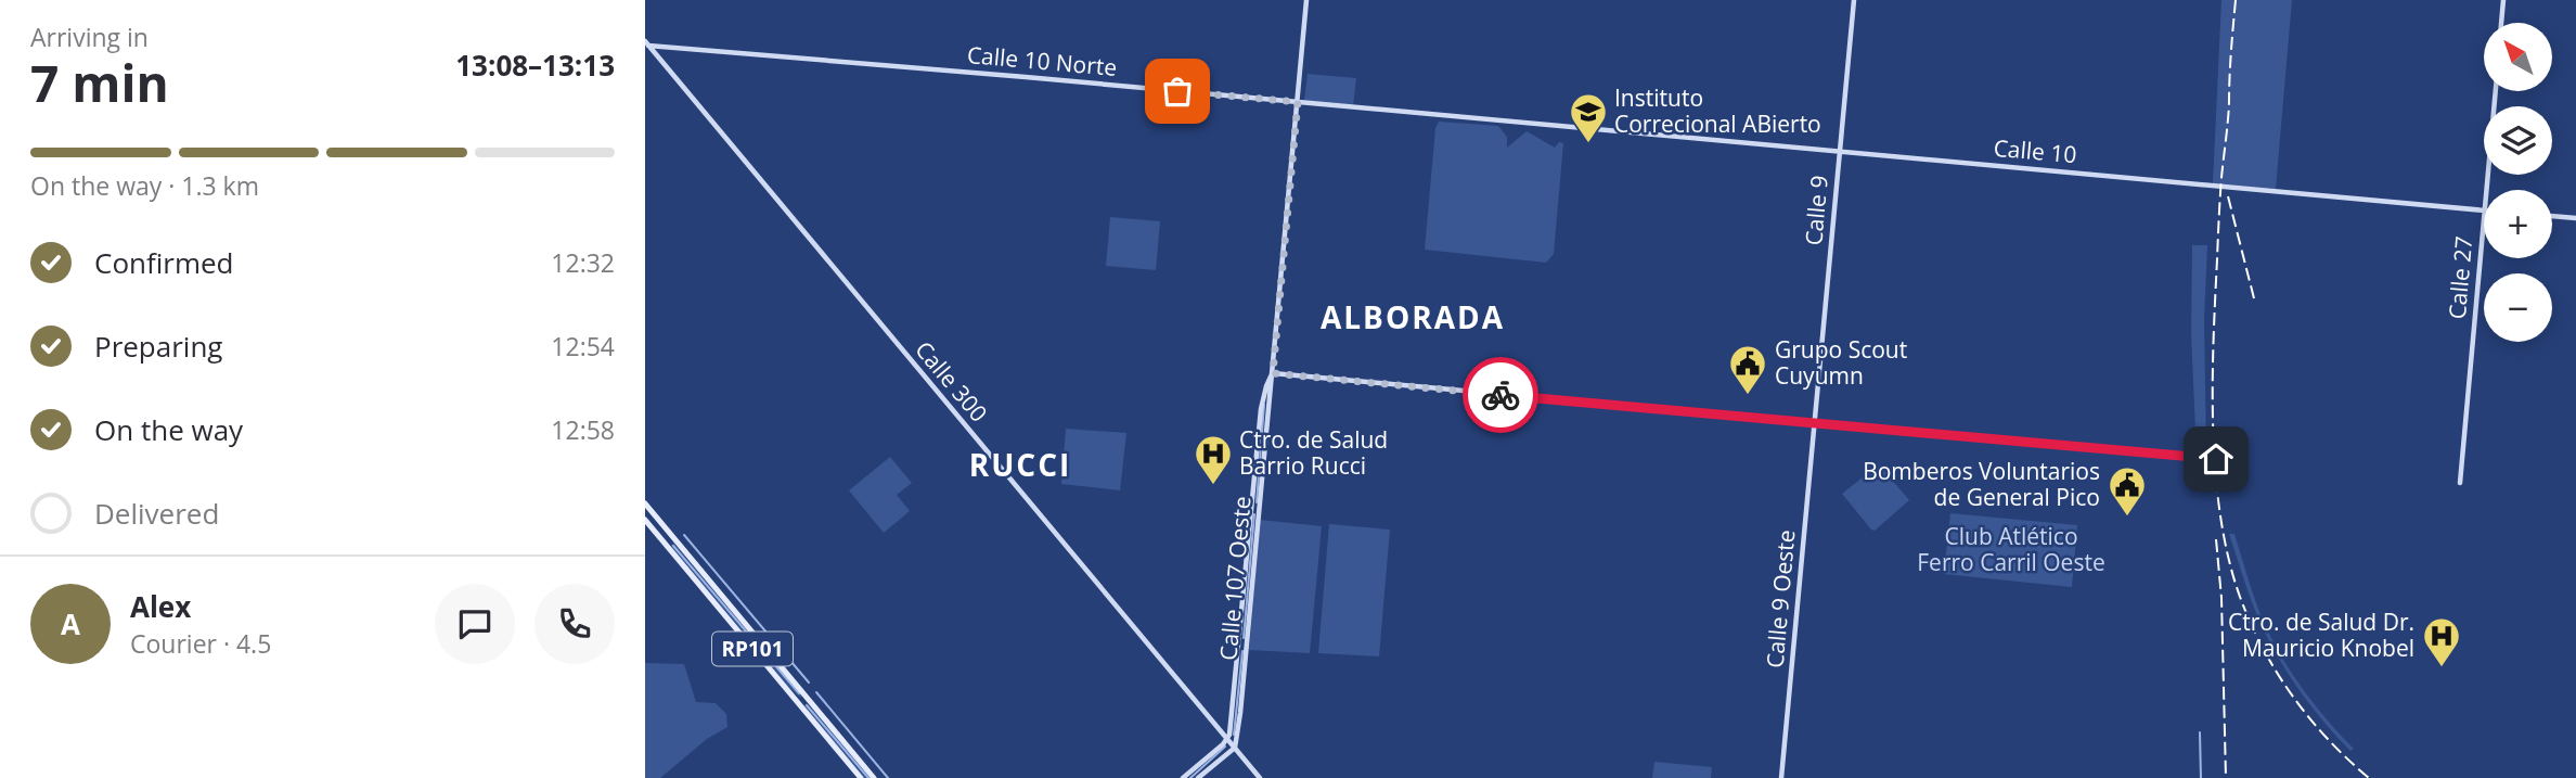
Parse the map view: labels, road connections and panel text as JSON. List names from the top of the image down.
{
  "streets": {
    "main road": ["RP101"],
    "street": [
      "Calle 10 Norte",
      "Calle 10",
      "Calle 9",
      "Calle 27",
      "Calle 300",
      "Calle 107 Oeste",
      "Calle 9 Oeste"
    ]
  },
  "crossings": [
    ["Calle 10 Norte", "Calle 10"],
    ["Calle 10 Norte", "Calle 300"],
    ["Calle 10", "Calle 9"],
    ["Calle 9", "Calle 9 Oeste"],
    ["Calle 300", "Calle 107 Oeste"]
  ],
  "districts": ["ALBORADA", "RUCCI"],
  "parks": ["Club Atlético Ferro Carril Oeste"],
  "places": {
    "school or university": ["Instituto Correcional ABierto"],
    "public building": ["Grupo Scout Cuyumn", "Bomberos Voluntarios de General Pico"],
    "hospital": ["Ctro. de Salud Barrio Rucci", "Ctro. de Salud Dr. Mauricio Knobel"]
  },
  "north": "top left",
  "page": {
    "heading": ["7 min", "Arriving in", "13:08–13:13"],
    "panel": ["Alex", "Courier · 4.5"],
    "map_buttons": ["+", "−"],
    "bar": "On the way · 1.3 km",
    "list": [
      ["Confirmed", "12:32"],
      ["Preparing", "12:54"],
      ["On the way", "12:58"],
      "Delivered"
    ],
    "round": "A"
  }
}
